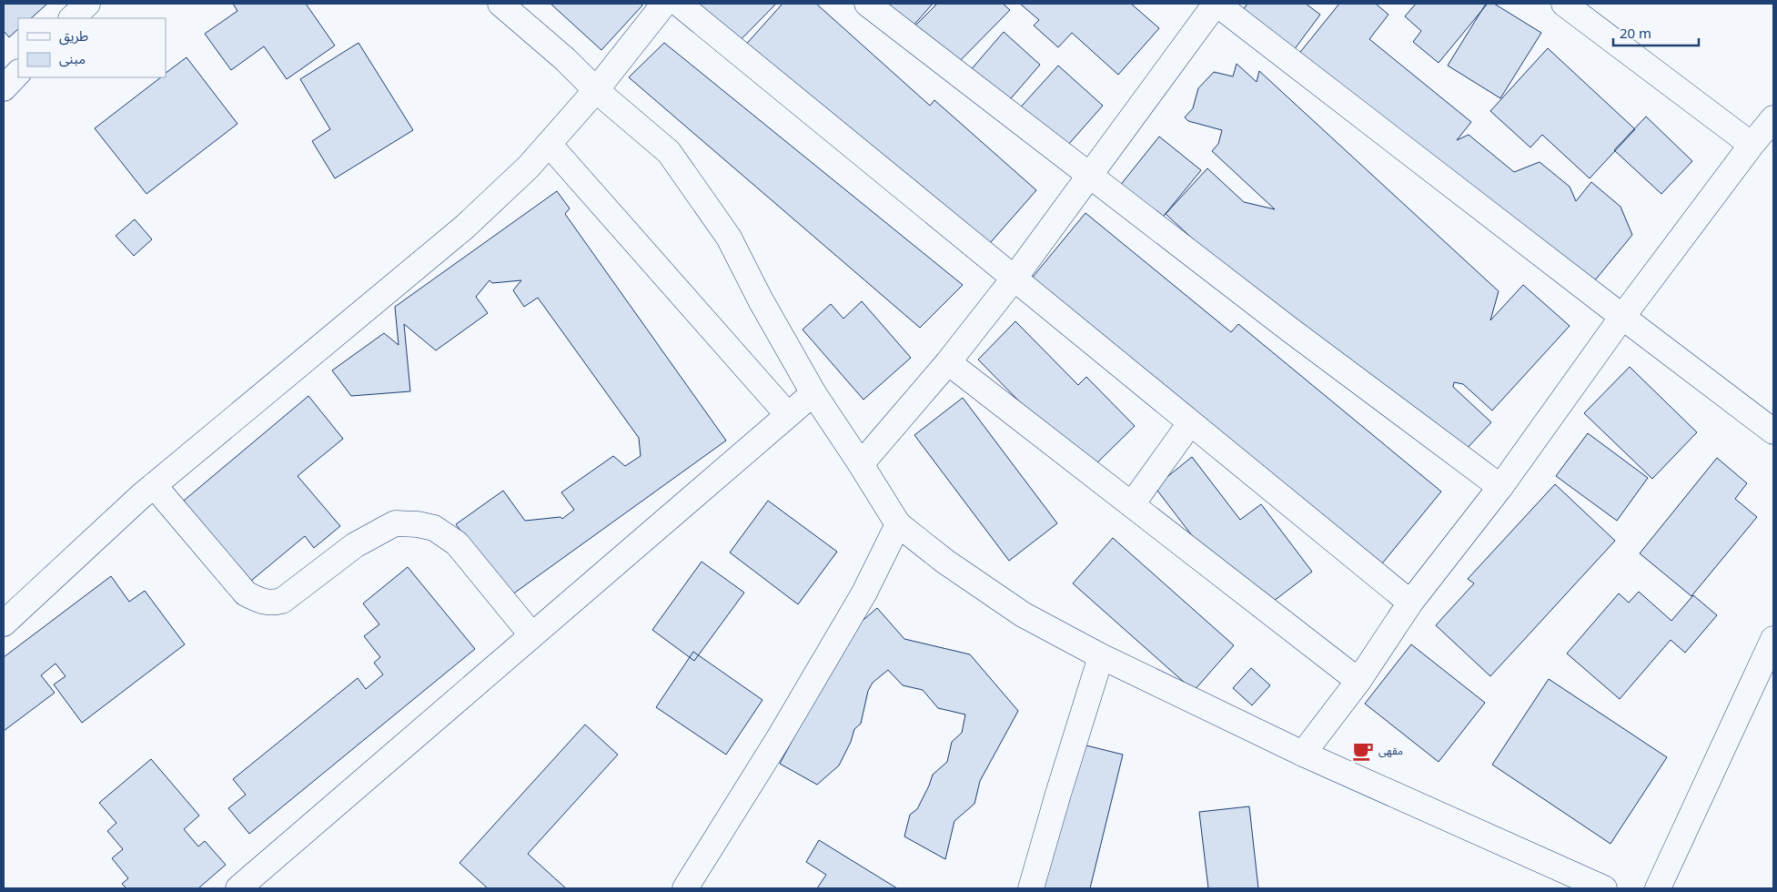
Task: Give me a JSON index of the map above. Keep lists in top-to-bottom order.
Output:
{
  "places": {
    "cafe": ["مقهى"]
  },
  "legend": ["طريق", "مبنى"],
  "scale_bar": "20 m"
}
